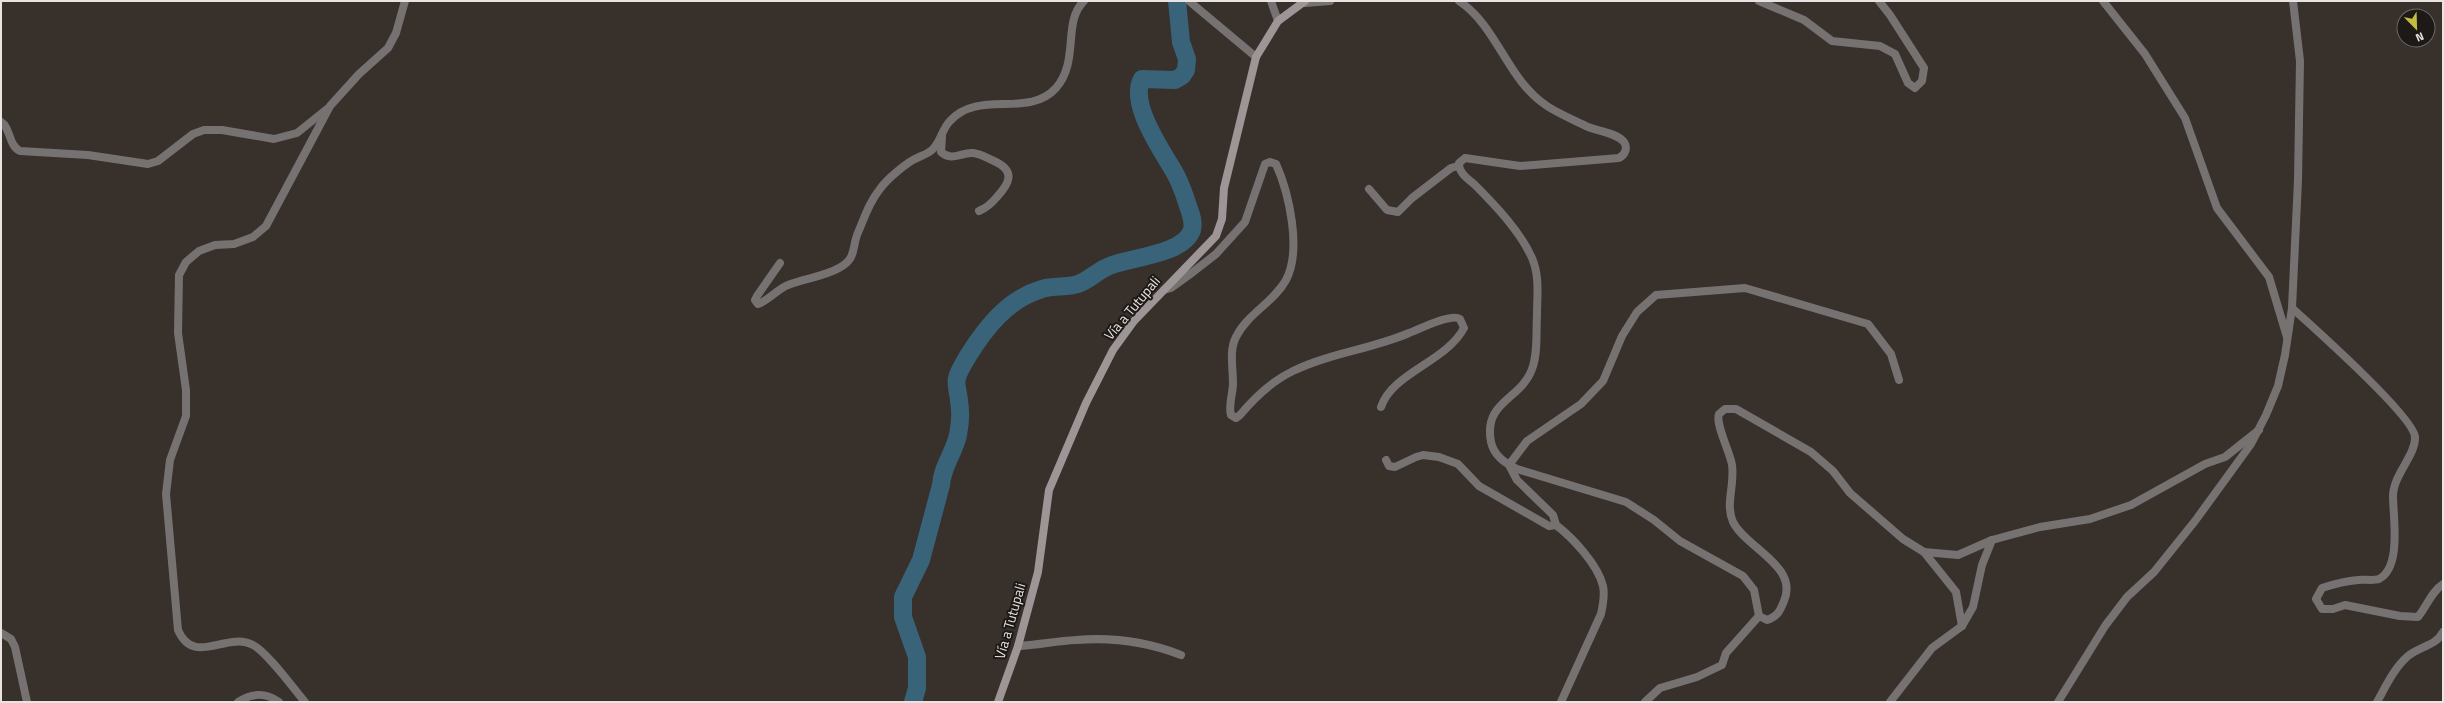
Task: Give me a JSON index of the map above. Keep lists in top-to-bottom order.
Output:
{
  "streets": {
    "street": ["Vía a Tutupali"]
  },
  "north": "bottom right"
}
